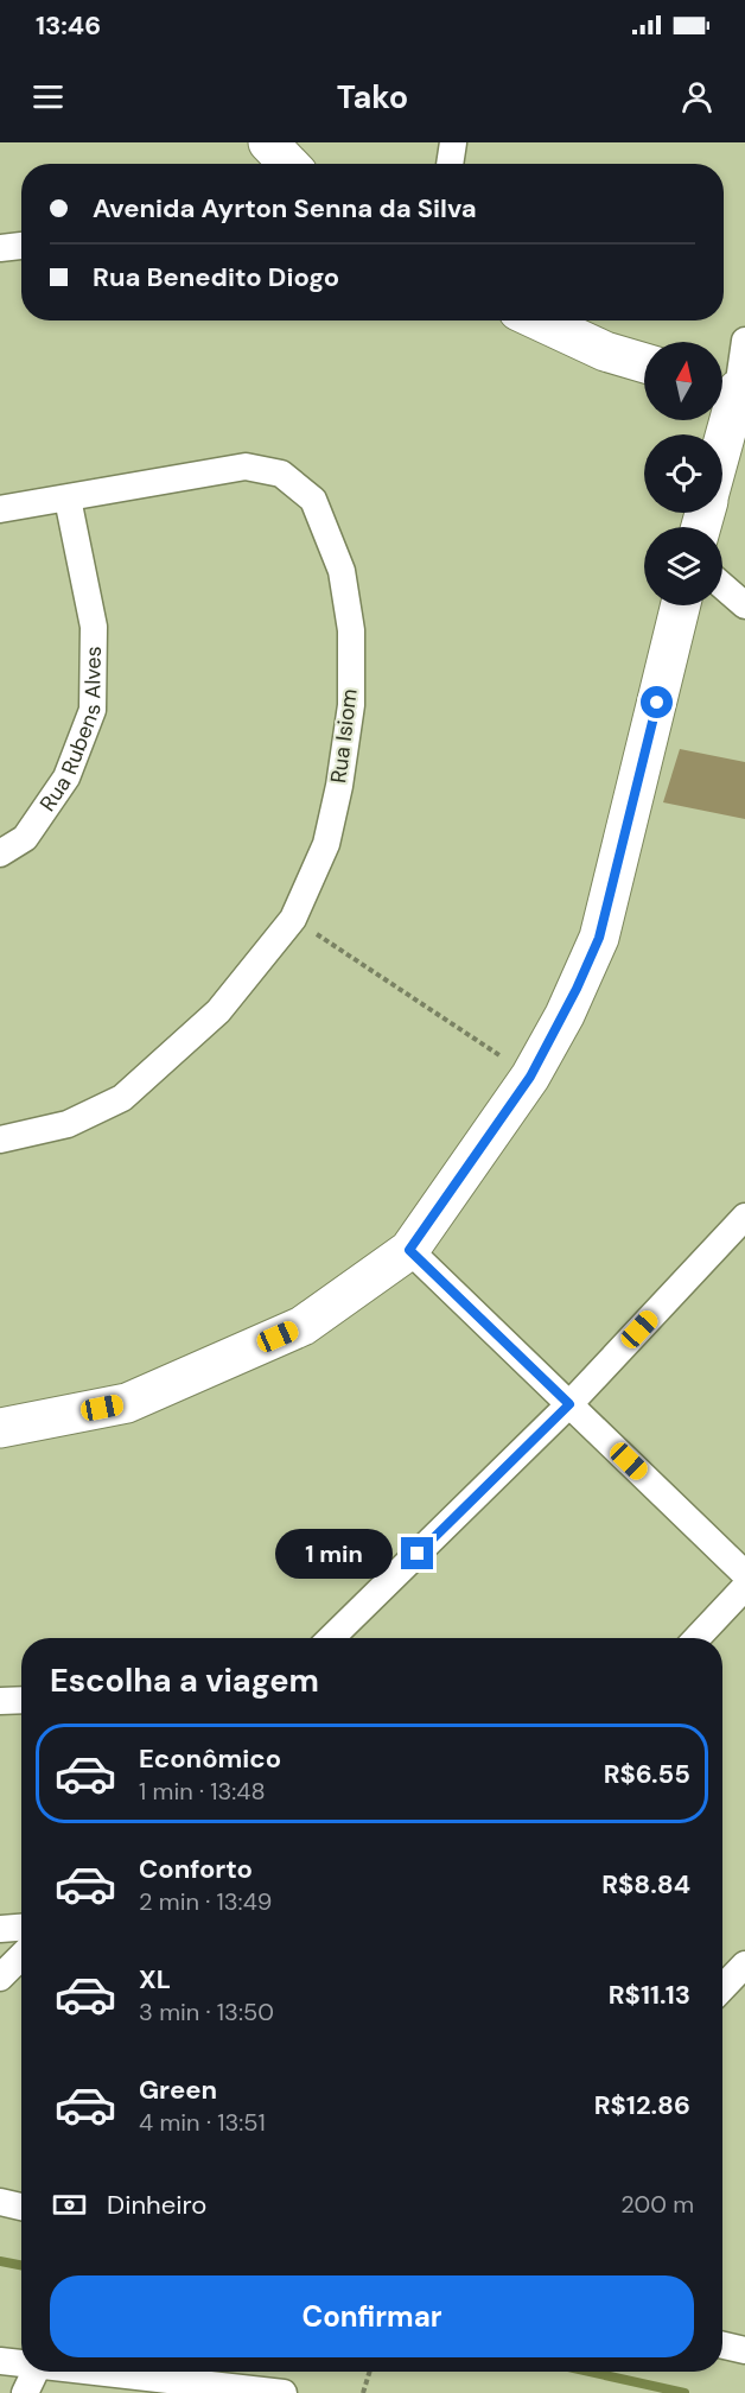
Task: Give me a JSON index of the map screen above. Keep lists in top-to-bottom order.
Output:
{
  "streets": {
    "street": ["Rua Rubens Alves", "Rua Isiom"]
  },
  "crossings": [
    ["Rua Rubens Alves", "Rua Isiom"]
  ],
  "north": "top",
  "page": {
    "status": "13:46",
    "header": "Tako",
    "banner": ["Avenida Ayrton Senna da Silva", "Rua Benedito Diogo"],
    "bubble": "1 min",
    "heading": "Escolha a viagem",
    "list": [
      {
        "name": "Econômico",
        "note": "1 min · 13:48",
        "value": "R$6.55"
      },
      {
        "name": "Conforto",
        "note": "2 min · 13:49",
        "value": "R$8.84"
      },
      {
        "name": "XL",
        "note": "3 min · 13:50",
        "value": "R$11.13"
      },
      {
        "name": "Green",
        "note": "4 min · 13:51",
        "value": "R$12.86"
      }
    ],
    "pay": ["Dinheiro", "200 m"],
    "buttons": "Confirmar"
  }
}
